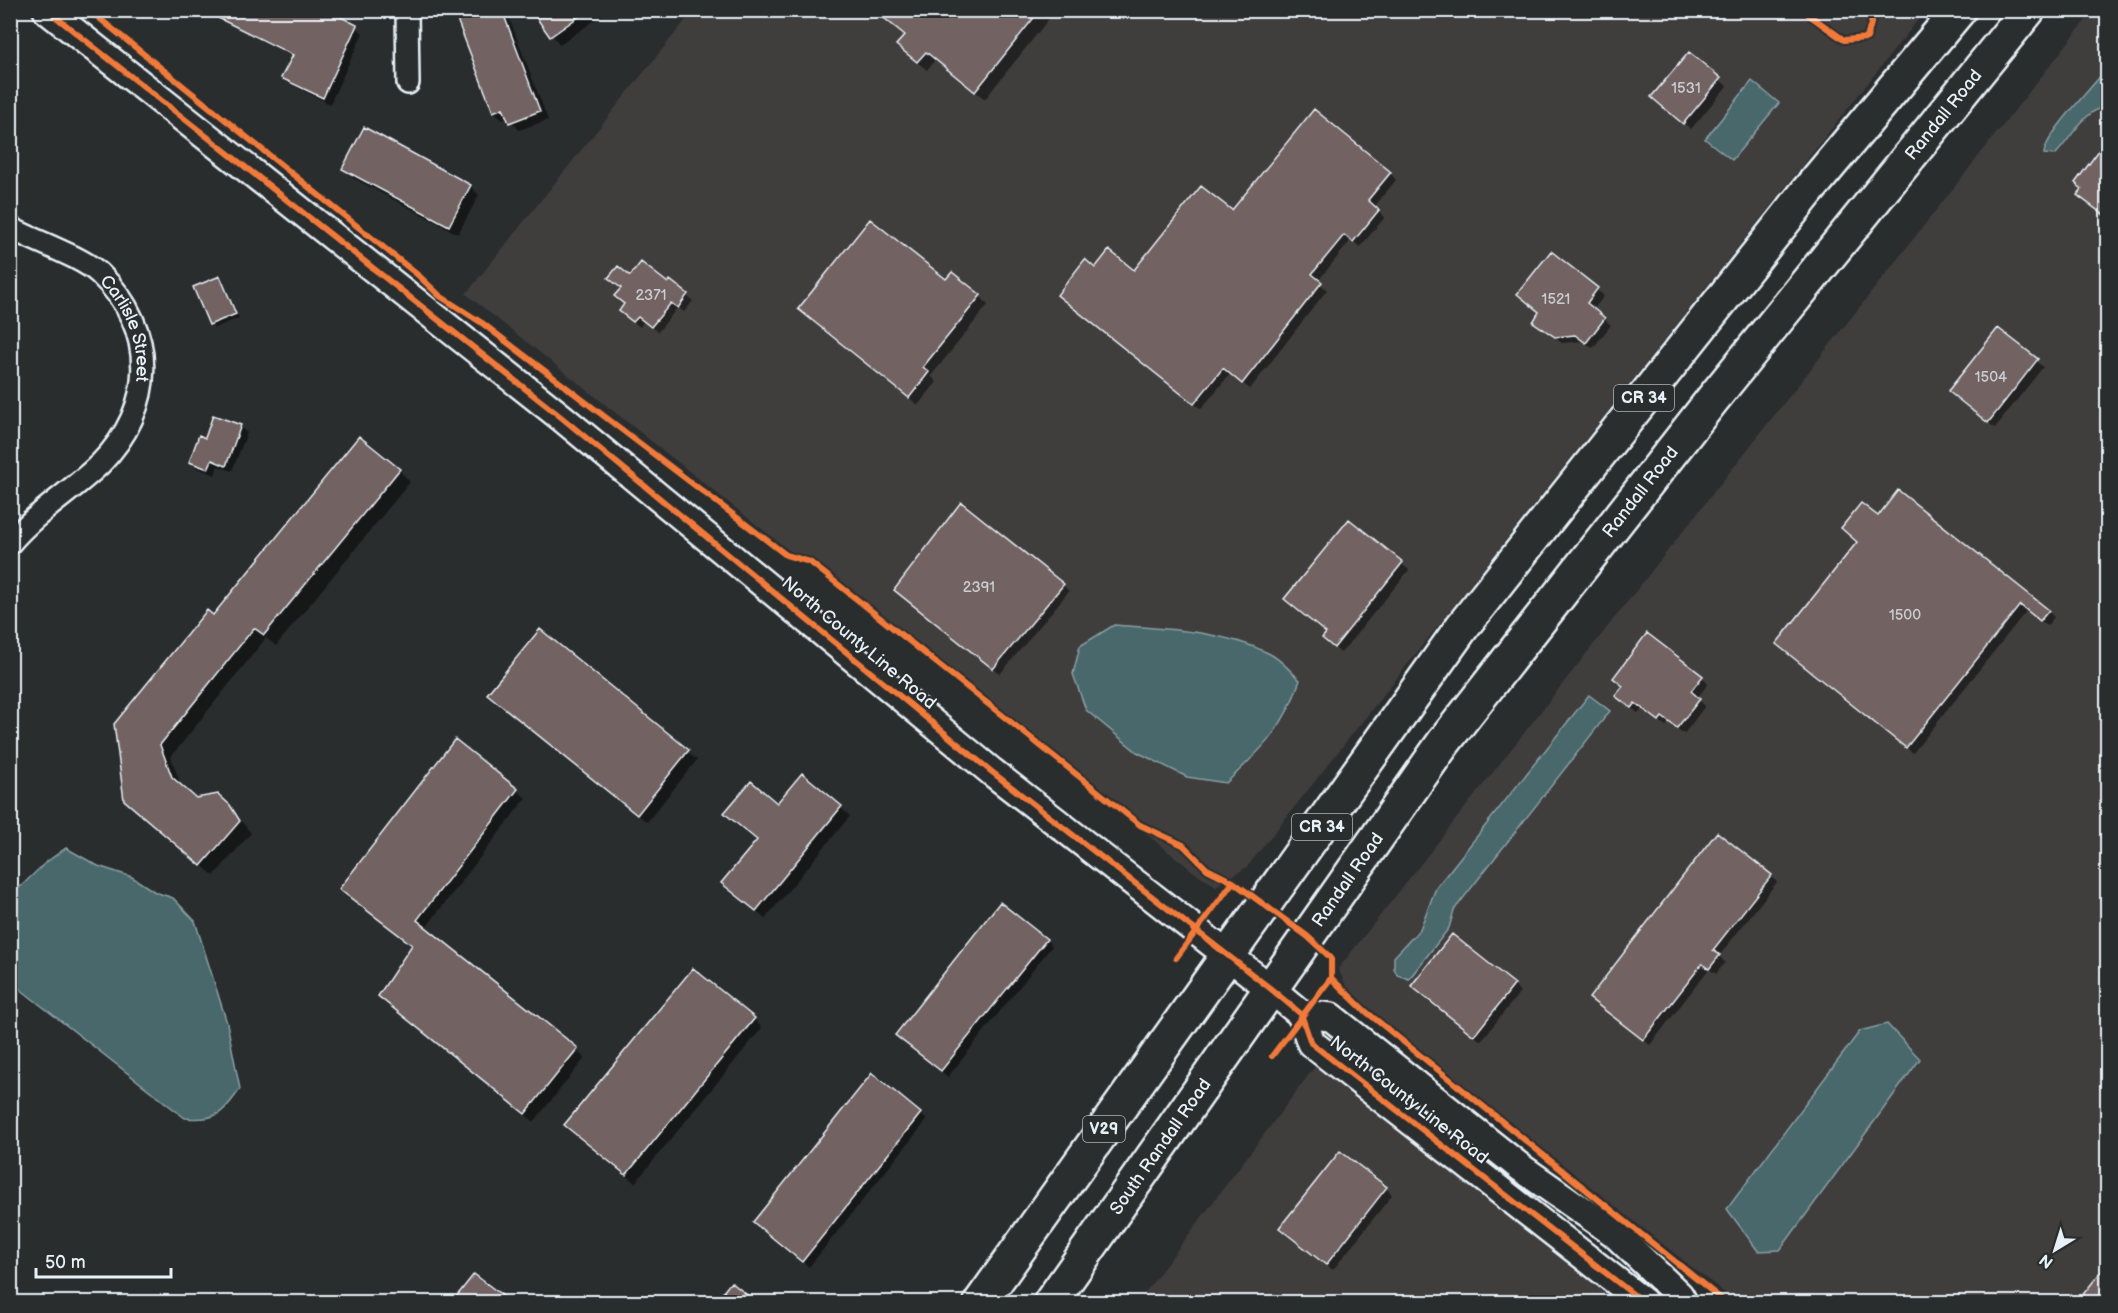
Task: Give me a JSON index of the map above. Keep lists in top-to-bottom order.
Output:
{
  "streets": {
    "main road": [
      "Randall Road",
      "CR 34",
      "V29",
      "South Randall Road"
    ],
    "street": ["Carlisle Street", "North County Line Road"]
  },
  "crossings": [
    ["Randall Road", "North County Line Road"],
    ["Randall Road", "South Randall Road"],
    ["CR 34", "North County Line Road"],
    ["CR 34", "V29"],
    ["North County Line Road", "V29"],
    ["North County Line Road", "South Randall Road"]
  ],
  "house_numbers": [
    "1531",
    "2371",
    "1521",
    "1504",
    "2391",
    "1500"
  ],
  "scale_bar": "50 m",
  "north": "bottom left"
}
